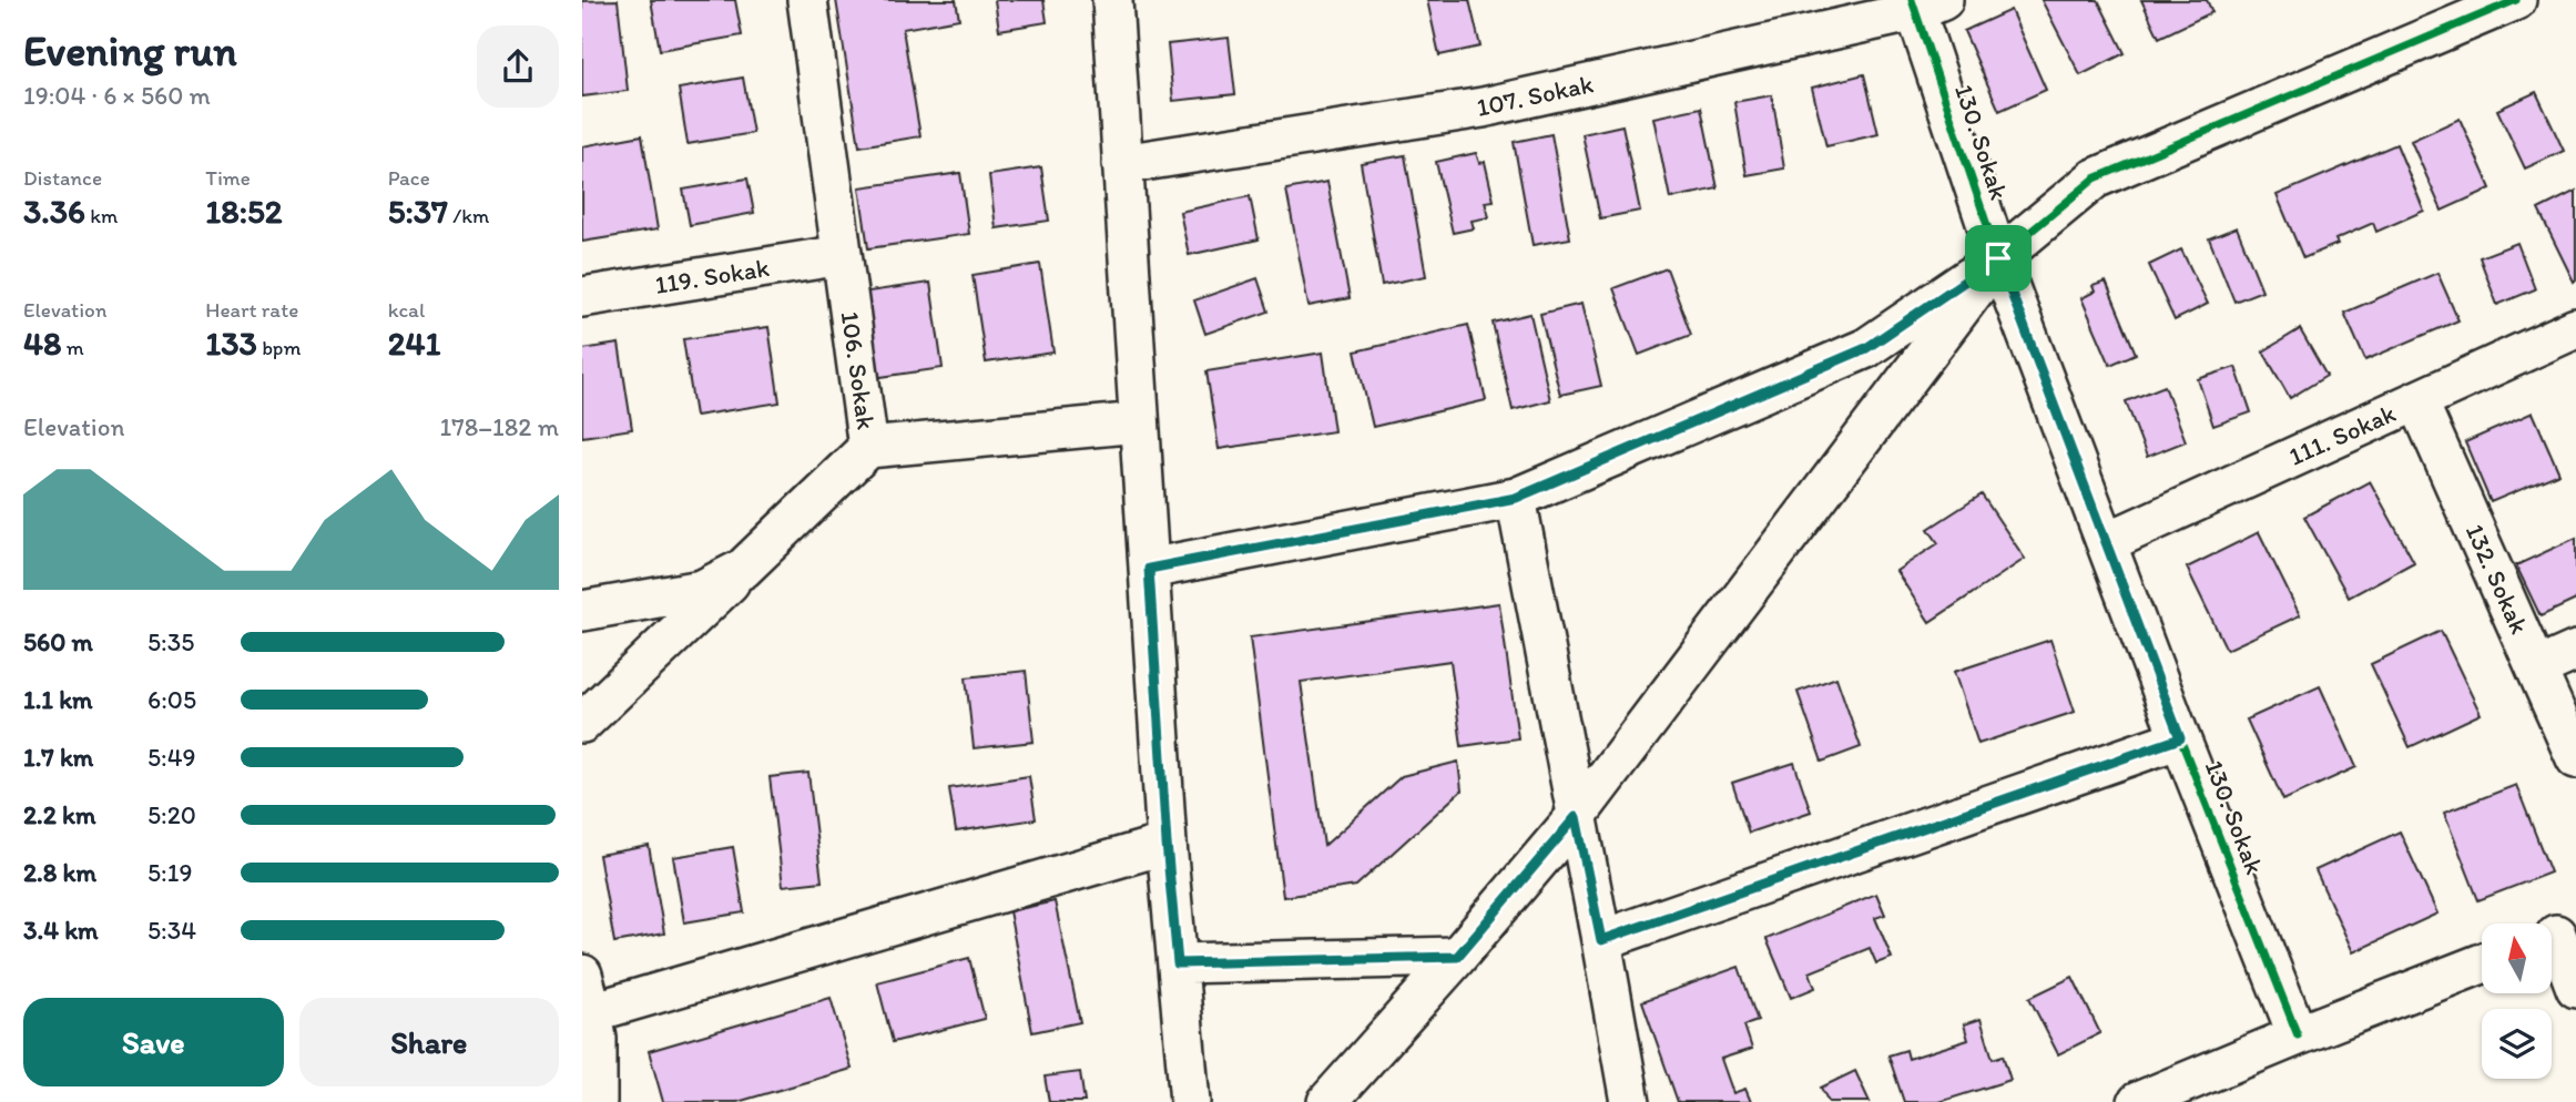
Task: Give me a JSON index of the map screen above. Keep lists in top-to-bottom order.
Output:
{
  "streets": {
    "street": [
      "107. Sokak",
      "130. Sokak",
      "119. Sokak",
      "106. Sokak",
      "111. Sokak",
      "132. Sokak"
    ]
  },
  "crossings": [
    ["107. Sokak", "130. Sokak"],
    ["130. Sokak", "111. Sokak"],
    ["119. Sokak", "106. Sokak"],
    ["111. Sokak", "132. Sokak"]
  ],
  "north": "top",
  "page": {
    "heading": ["Evening run", "19:04 · 6 × 560 m"],
    "stats": [
      ["Distance", "3.36 km"],
      ["Time", "18:52"],
      ["Pace", "5:37 /km"],
      ["Elevation", "48 m"],
      ["Heart rate", "133 bpm"],
      ["kcal", "241"]
    ],
    "chart": ["Elevation", "178–182 m"],
    "list": [
      {
        "name": "560 m",
        "note": "5:35"
      },
      {
        "name": "1.1 km",
        "note": "6:05"
      },
      {
        "name": "1.7 km",
        "note": "5:49"
      },
      {
        "name": "2.2 km",
        "note": "5:20"
      },
      {
        "name": "2.8 km",
        "note": "5:19"
      },
      {
        "name": "3.4 km",
        "note": "5:34"
      }
    ],
    "buttons": ["Save", "Share"]
  }
}
